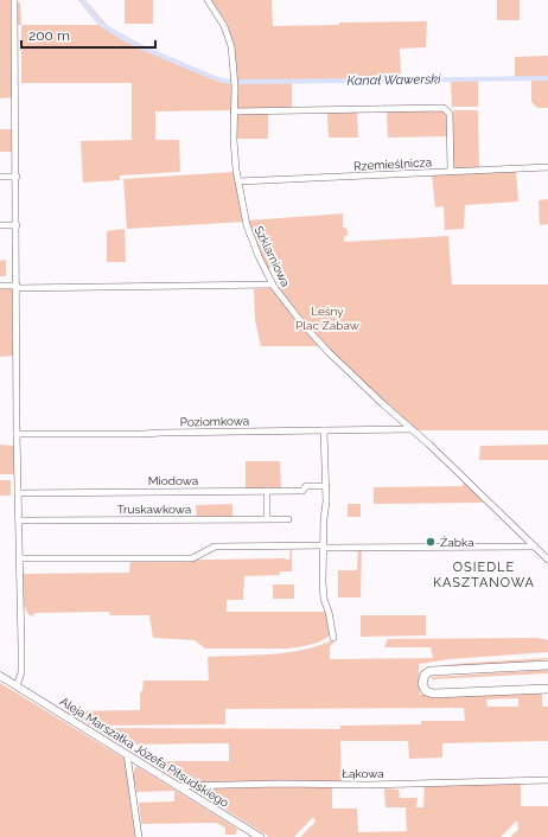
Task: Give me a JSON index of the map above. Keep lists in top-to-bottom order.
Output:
{
  "streets": {
    "main road": ["Aleja Marszałka Józefa Piłsudskiego"],
    "street": [
      "Rzemieślnicza",
      "Szklarniowa",
      "Poziomkowa",
      "Miodowa",
      "Truskawkowa",
      "Łąkowa"
    ]
  },
  "crossings": [
    ["Rzemieślnicza", "Szklarniowa"],
    ["Szklarniowa", "Poziomkowa"],
    ["Aleja Marszałka Józefa Piłsudskiego", "Łąkowa"]
  ],
  "districts": ["OSIEDLE KASZTANOWA"],
  "water": ["Kanał Wawerski"],
  "parks": ["Leśny Plac Zabaw"],
  "places": ["Żabka"],
  "scale_bar": "200 m"
}
